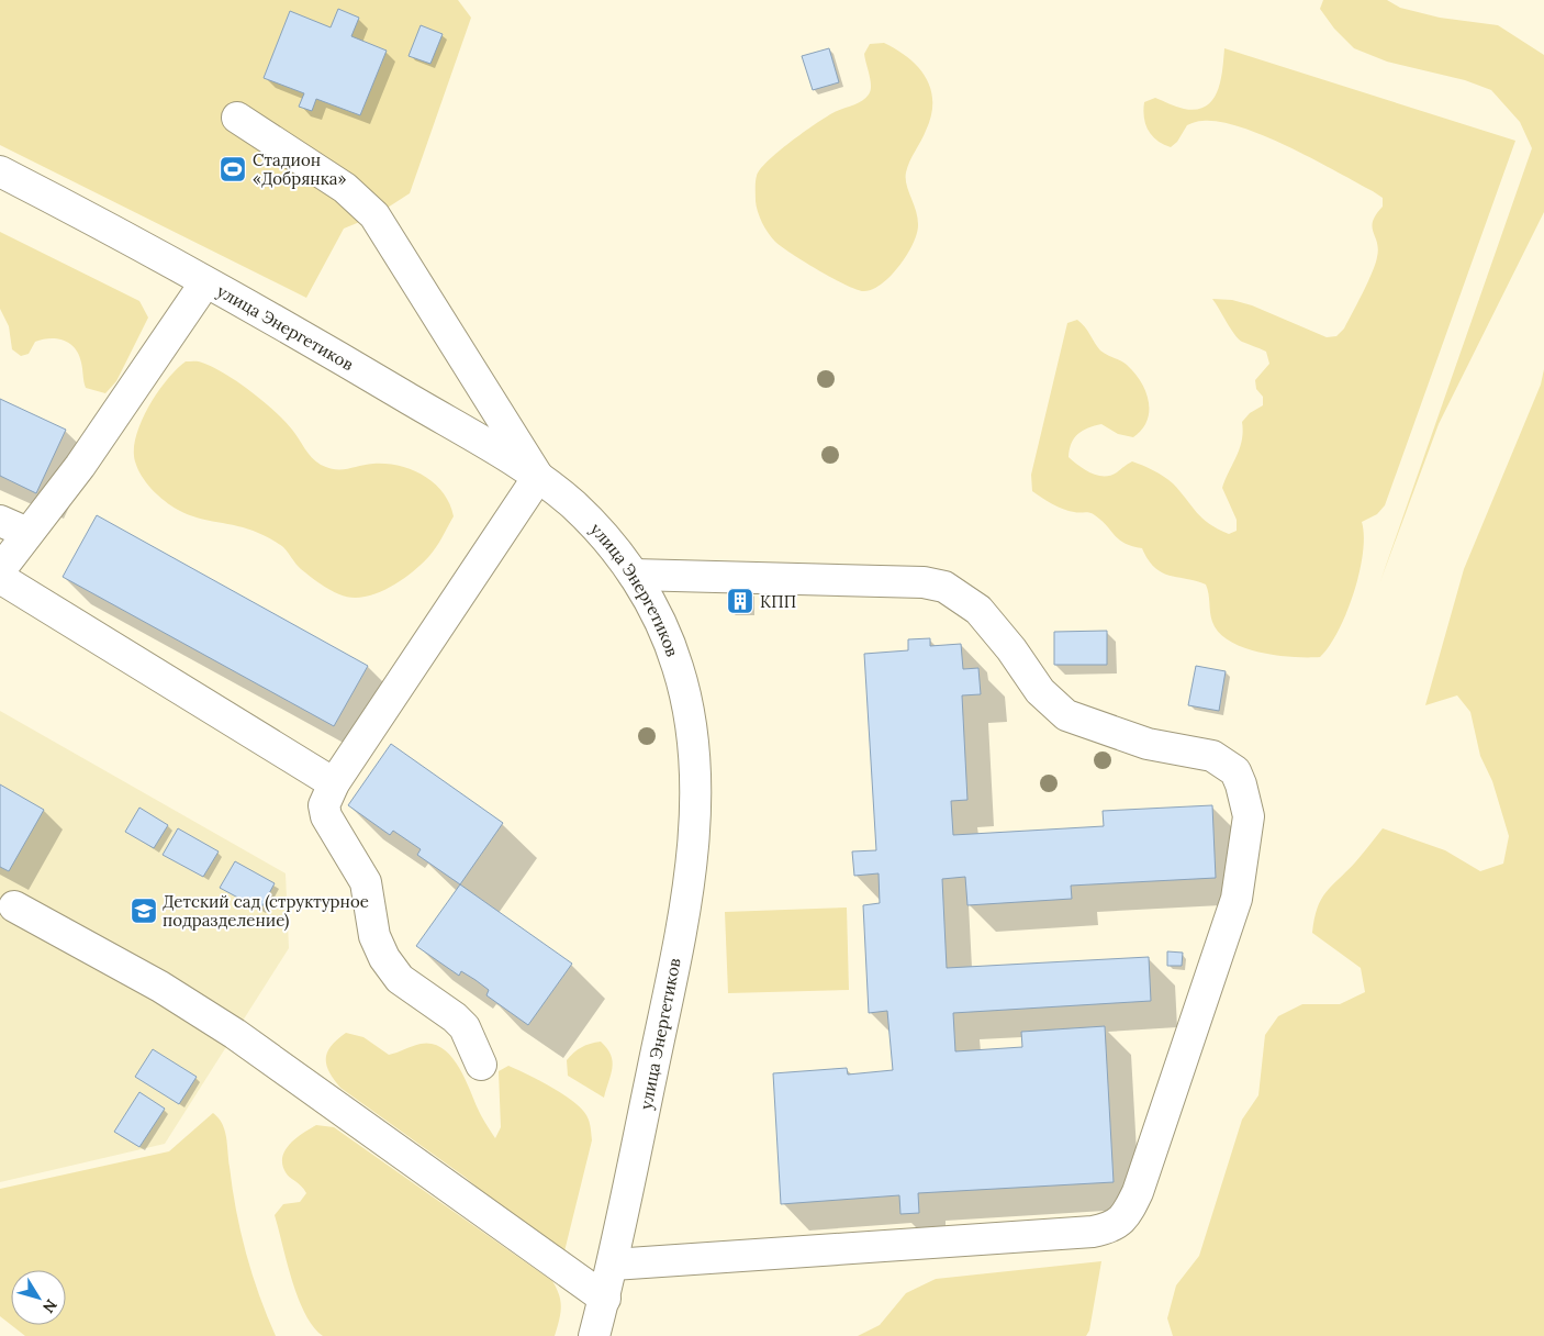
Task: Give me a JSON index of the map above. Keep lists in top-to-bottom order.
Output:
{
  "streets": {
    "street": ["улица Энергетиков"]
  },
  "places": {
    "sports": ["Стадион «Добрянка»"],
    "building": ["КПП"],
    "school or university": ["Детский сад (структурное подразделение)"]
  },
  "north": "bottom right"
}
